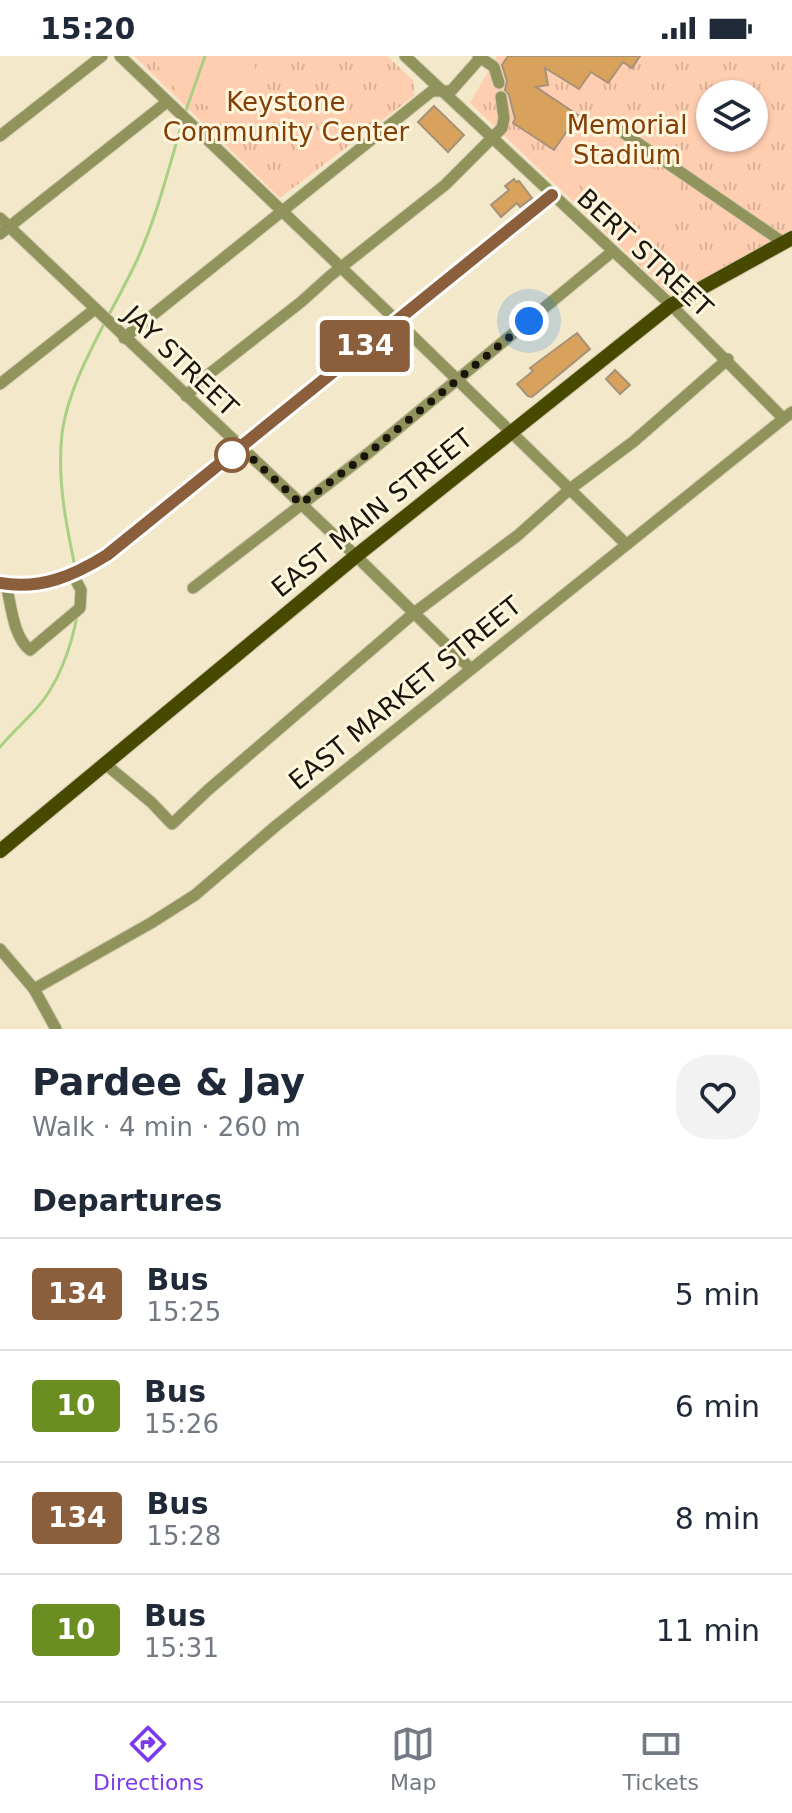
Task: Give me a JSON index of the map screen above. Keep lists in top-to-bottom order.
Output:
{
  "streets": {
    "main road": ["EAST MAIN STREET"],
    "street": ["BERT STREET", "JAY STREET", "EAST MARKET STREET"]
  },
  "crossings": [
    ["BERT STREET", "EAST MAIN STREET"],
    ["BERT STREET", "EAST MARKET STREET"],
    ["JAY STREET", "EAST MAIN STREET"],
    ["JAY STREET", "EAST MARKET STREET"]
  ],
  "parks": ["Keystone Community Center", "Memorial Stadium"],
  "lines": ["bus line 134"],
  "page": {
    "status": "15:20",
    "on_map": "134",
    "heading": [
      ["Pardee & Jay", "Walk · 4 min · 260 m"],
      "Departures"
    ],
    "list": [
      {
        "mark": "134",
        "name": "Bus",
        "note": "15:25",
        "value": "5 min"
      },
      {
        "mark": "10",
        "name": "Bus",
        "note": "15:26",
        "value": "6 min"
      },
      {
        "mark": "134",
        "name": "Bus",
        "note": "15:28",
        "value": "8 min"
      },
      {
        "mark": "10",
        "name": "Bus",
        "note": "15:31",
        "value": "11 min"
      }
    ],
    "tabs": ["Directions", "Map", "Tickets"]
  }
}
